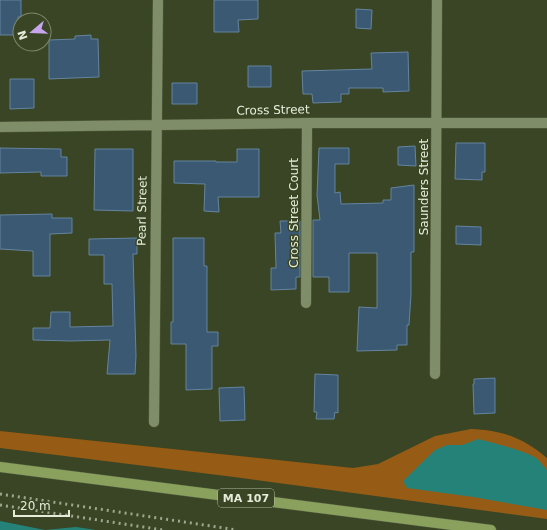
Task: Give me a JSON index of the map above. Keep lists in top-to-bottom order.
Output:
{
  "streets": {
    "main road": ["MA 107"],
    "street": [
      "Cross Street",
      "Saunders Street",
      "Pearl Street",
      "Cross Street Court"
    ]
  },
  "crossings": [
    ["Cross Street", "Saunders Street"],
    ["Cross Street", "Pearl Street"],
    ["Cross Street", "Cross Street Court"]
  ],
  "scale_bar": "20 m",
  "north": "left"
}
